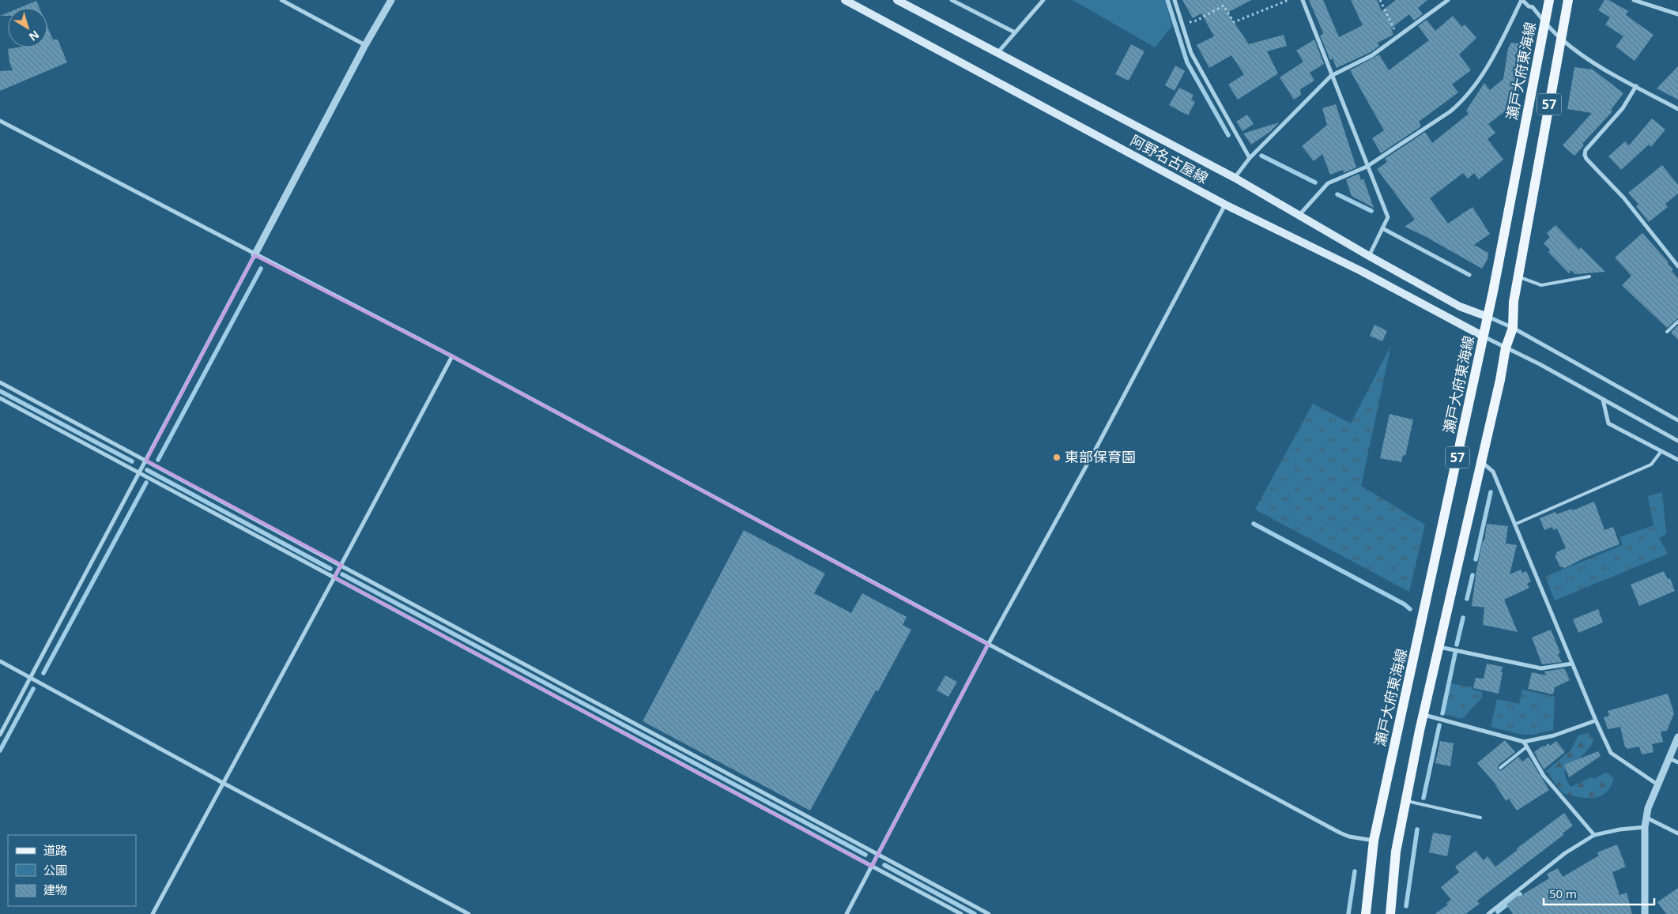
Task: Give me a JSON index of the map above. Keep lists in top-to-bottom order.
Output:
{
  "streets": {
    "main road": ["瀬戸大府東海線", "57", "阿野名古屋線"]
  },
  "crossings": [
    ["瀬戸大府東海線", "阿野名古屋線"]
  ],
  "places": ["東部保育園"],
  "legend": ["道路", "公園", "建物"],
  "scale_bar": "50 m",
  "north": "bottom right"
}
